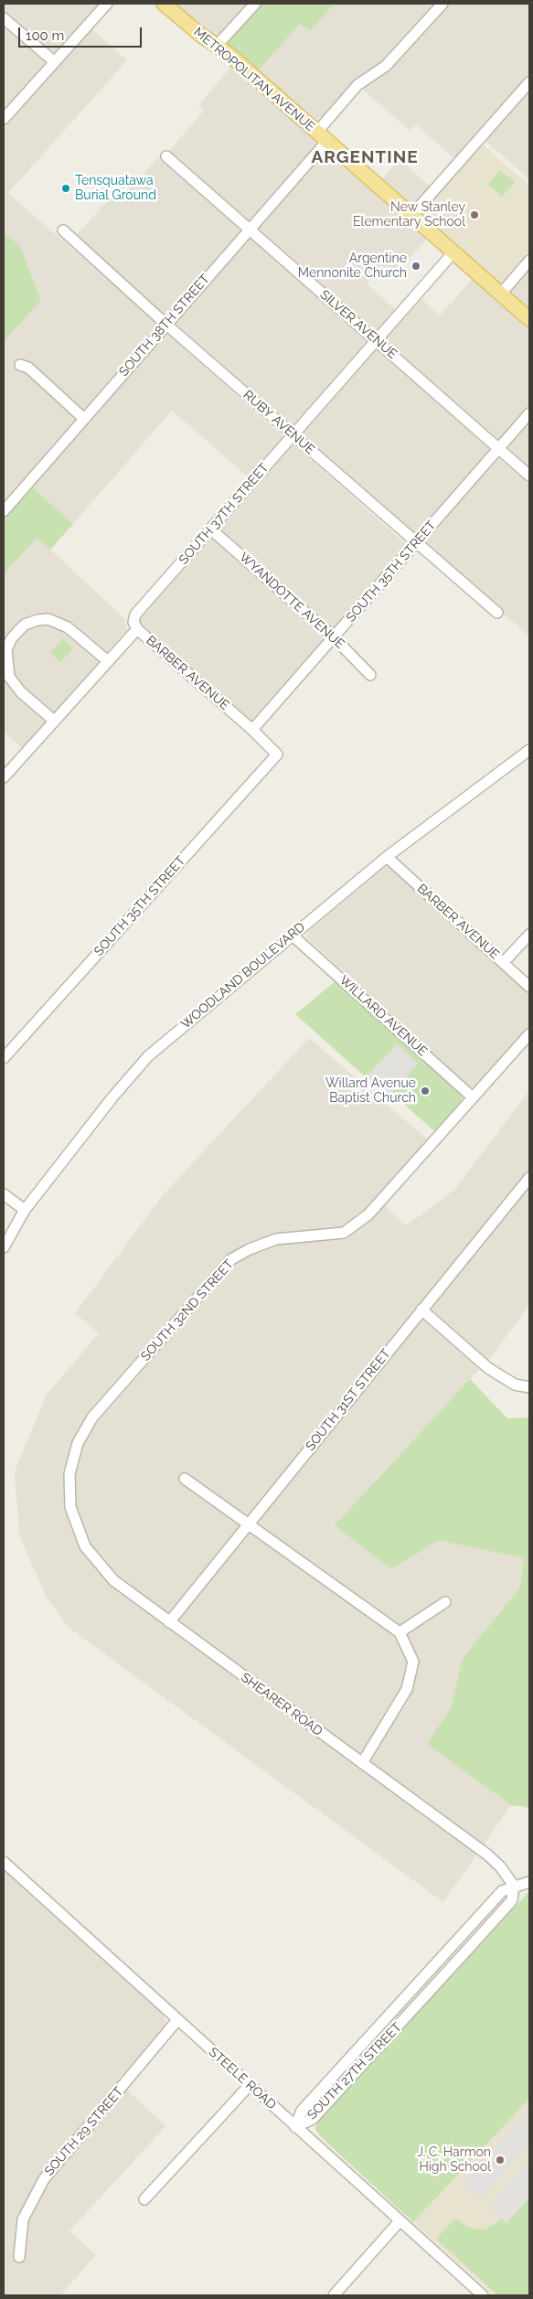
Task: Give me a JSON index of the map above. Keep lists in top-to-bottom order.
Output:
{
  "streets": {
    "main road": ["METROPOLITAN AVENUE"],
    "street": [
      "SILVER AVENUE",
      "SOUTH 38TH STREET",
      "RUBY AVENUE",
      "SOUTH 37TH STREET",
      "SOUTH 35TH STREET",
      "WYANDOTTE AVENUE",
      "BARBER AVENUE",
      "WOODLAND BOULEVARD",
      "WILLARD AVENUE",
      "SOUTH 32ND STREET",
      "SOUTH 31ST STREET",
      "SHEARER ROAD",
      "SOUTH 27TH STREET",
      "STEELE ROAD",
      "SOUTH 29 STREET"
    ]
  },
  "crossings": [
    ["METROPOLITAN AVENUE", "SOUTH 38TH STREET"],
    ["METROPOLITAN AVENUE", "SOUTH 37TH STREET"],
    ["SILVER AVENUE", "SOUTH 38TH STREET"],
    ["SILVER AVENUE", "SOUTH 37TH STREET"],
    ["SILVER AVENUE", "SOUTH 35TH STREET"],
    ["SOUTH 38TH STREET", "RUBY AVENUE"],
    ["RUBY AVENUE", "SOUTH 37TH STREET"],
    ["RUBY AVENUE", "SOUTH 35TH STREET"],
    ["SOUTH 37TH STREET", "WYANDOTTE AVENUE"],
    ["SOUTH 37TH STREET", "BARBER AVENUE"],
    ["SOUTH 35TH STREET", "WYANDOTTE AVENUE"],
    ["SOUTH 35TH STREET", "BARBER AVENUE"],
    ["BARBER AVENUE", "WOODLAND BOULEVARD"],
    ["WOODLAND BOULEVARD", "WILLARD AVENUE"],
    ["WILLARD AVENUE", "SOUTH 32ND STREET"],
    ["SOUTH 32ND STREET", "SHEARER ROAD"],
    ["SOUTH 31ST STREET", "SHEARER ROAD"],
    ["SHEARER ROAD", "SOUTH 27TH STREET"],
    ["SOUTH 27TH STREET", "STEELE ROAD"],
    ["STEELE ROAD", "SOUTH 29 STREET"]
  ],
  "districts": ["ARGENTINE"],
  "places": [
    "Tensquatawa Burial Ground",
    "New Stanley Elementary School",
    "Argentine Mennonite Church",
    "Willard Avenue Baptist Church",
    "J. C. Harmon High School"
  ],
  "scale_bar": "100 m"
}
